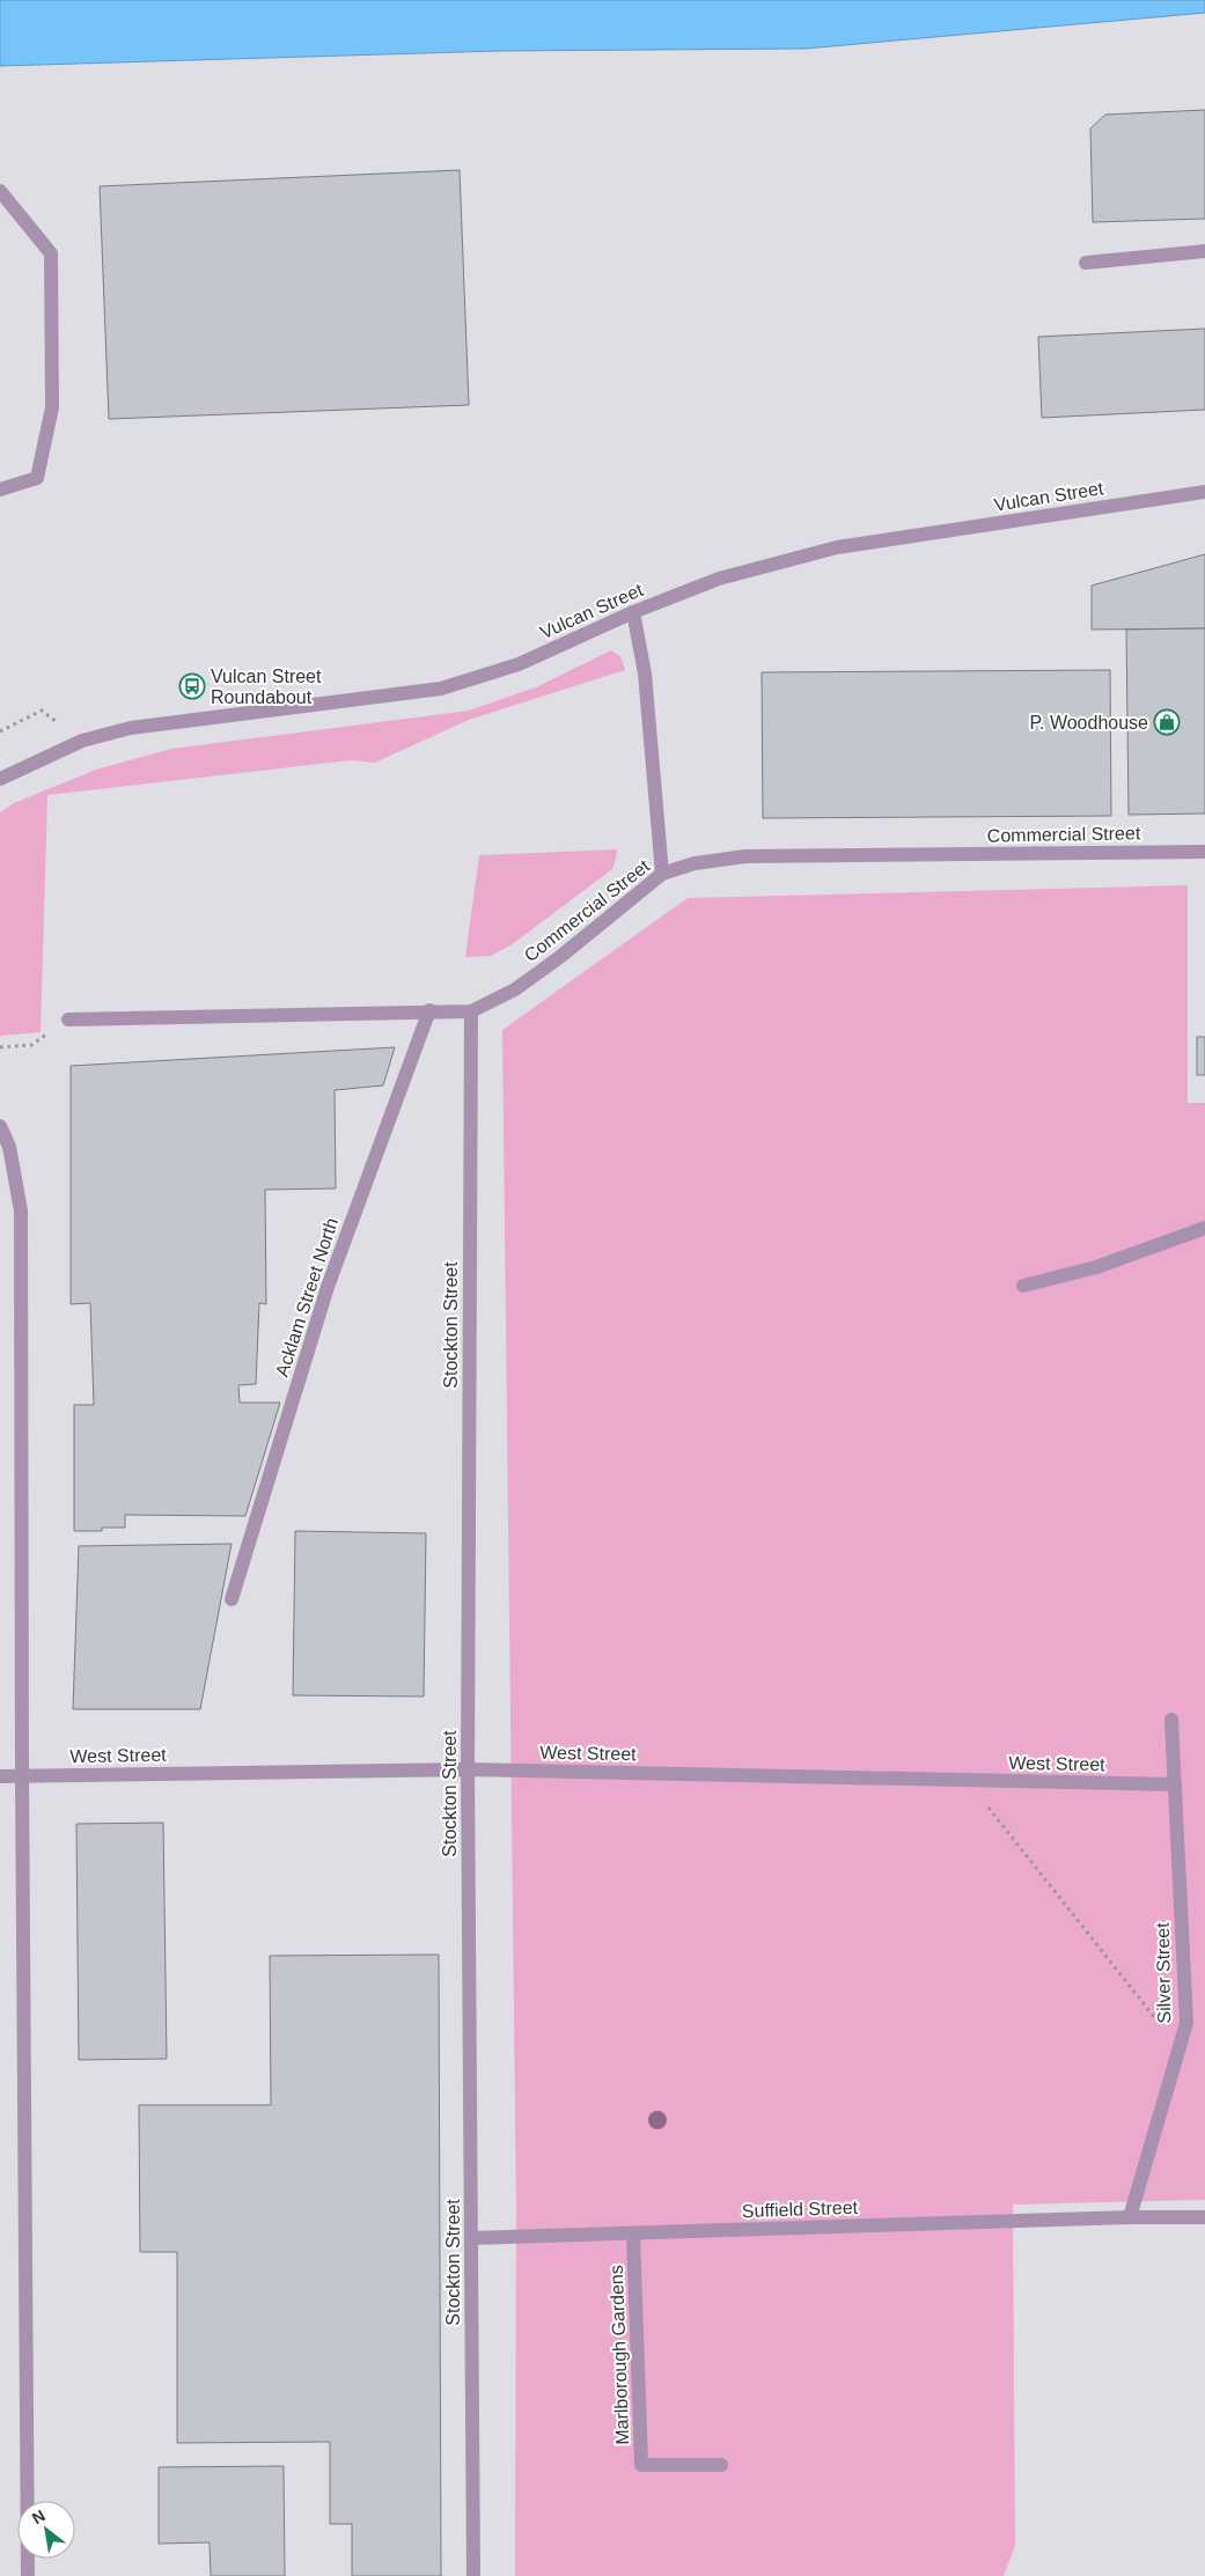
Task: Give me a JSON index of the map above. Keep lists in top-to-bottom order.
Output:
{
  "streets": {
    "street": [
      "Vulcan Street",
      "Commercial Street",
      "Acklam Street North",
      "Stockton Street",
      "West Street",
      "Silver Street",
      "Suffield Street",
      "Marlborough Gardens"
    ]
  },
  "crossings": [
    ["Commercial Street", "Acklam Street North"],
    ["Commercial Street", "Stockton Street"],
    ["Stockton Street", "West Street"],
    ["Stockton Street", "Suffield Street"],
    ["West Street", "Silver Street"],
    ["Silver Street", "Suffield Street"],
    ["Suffield Street", "Marlborough Gardens"]
  ],
  "places": {
    "bus stop": ["Vulcan Street Roundabout"],
    "shop": ["P. Woodhouse"]
  },
  "north": "top left"
}
